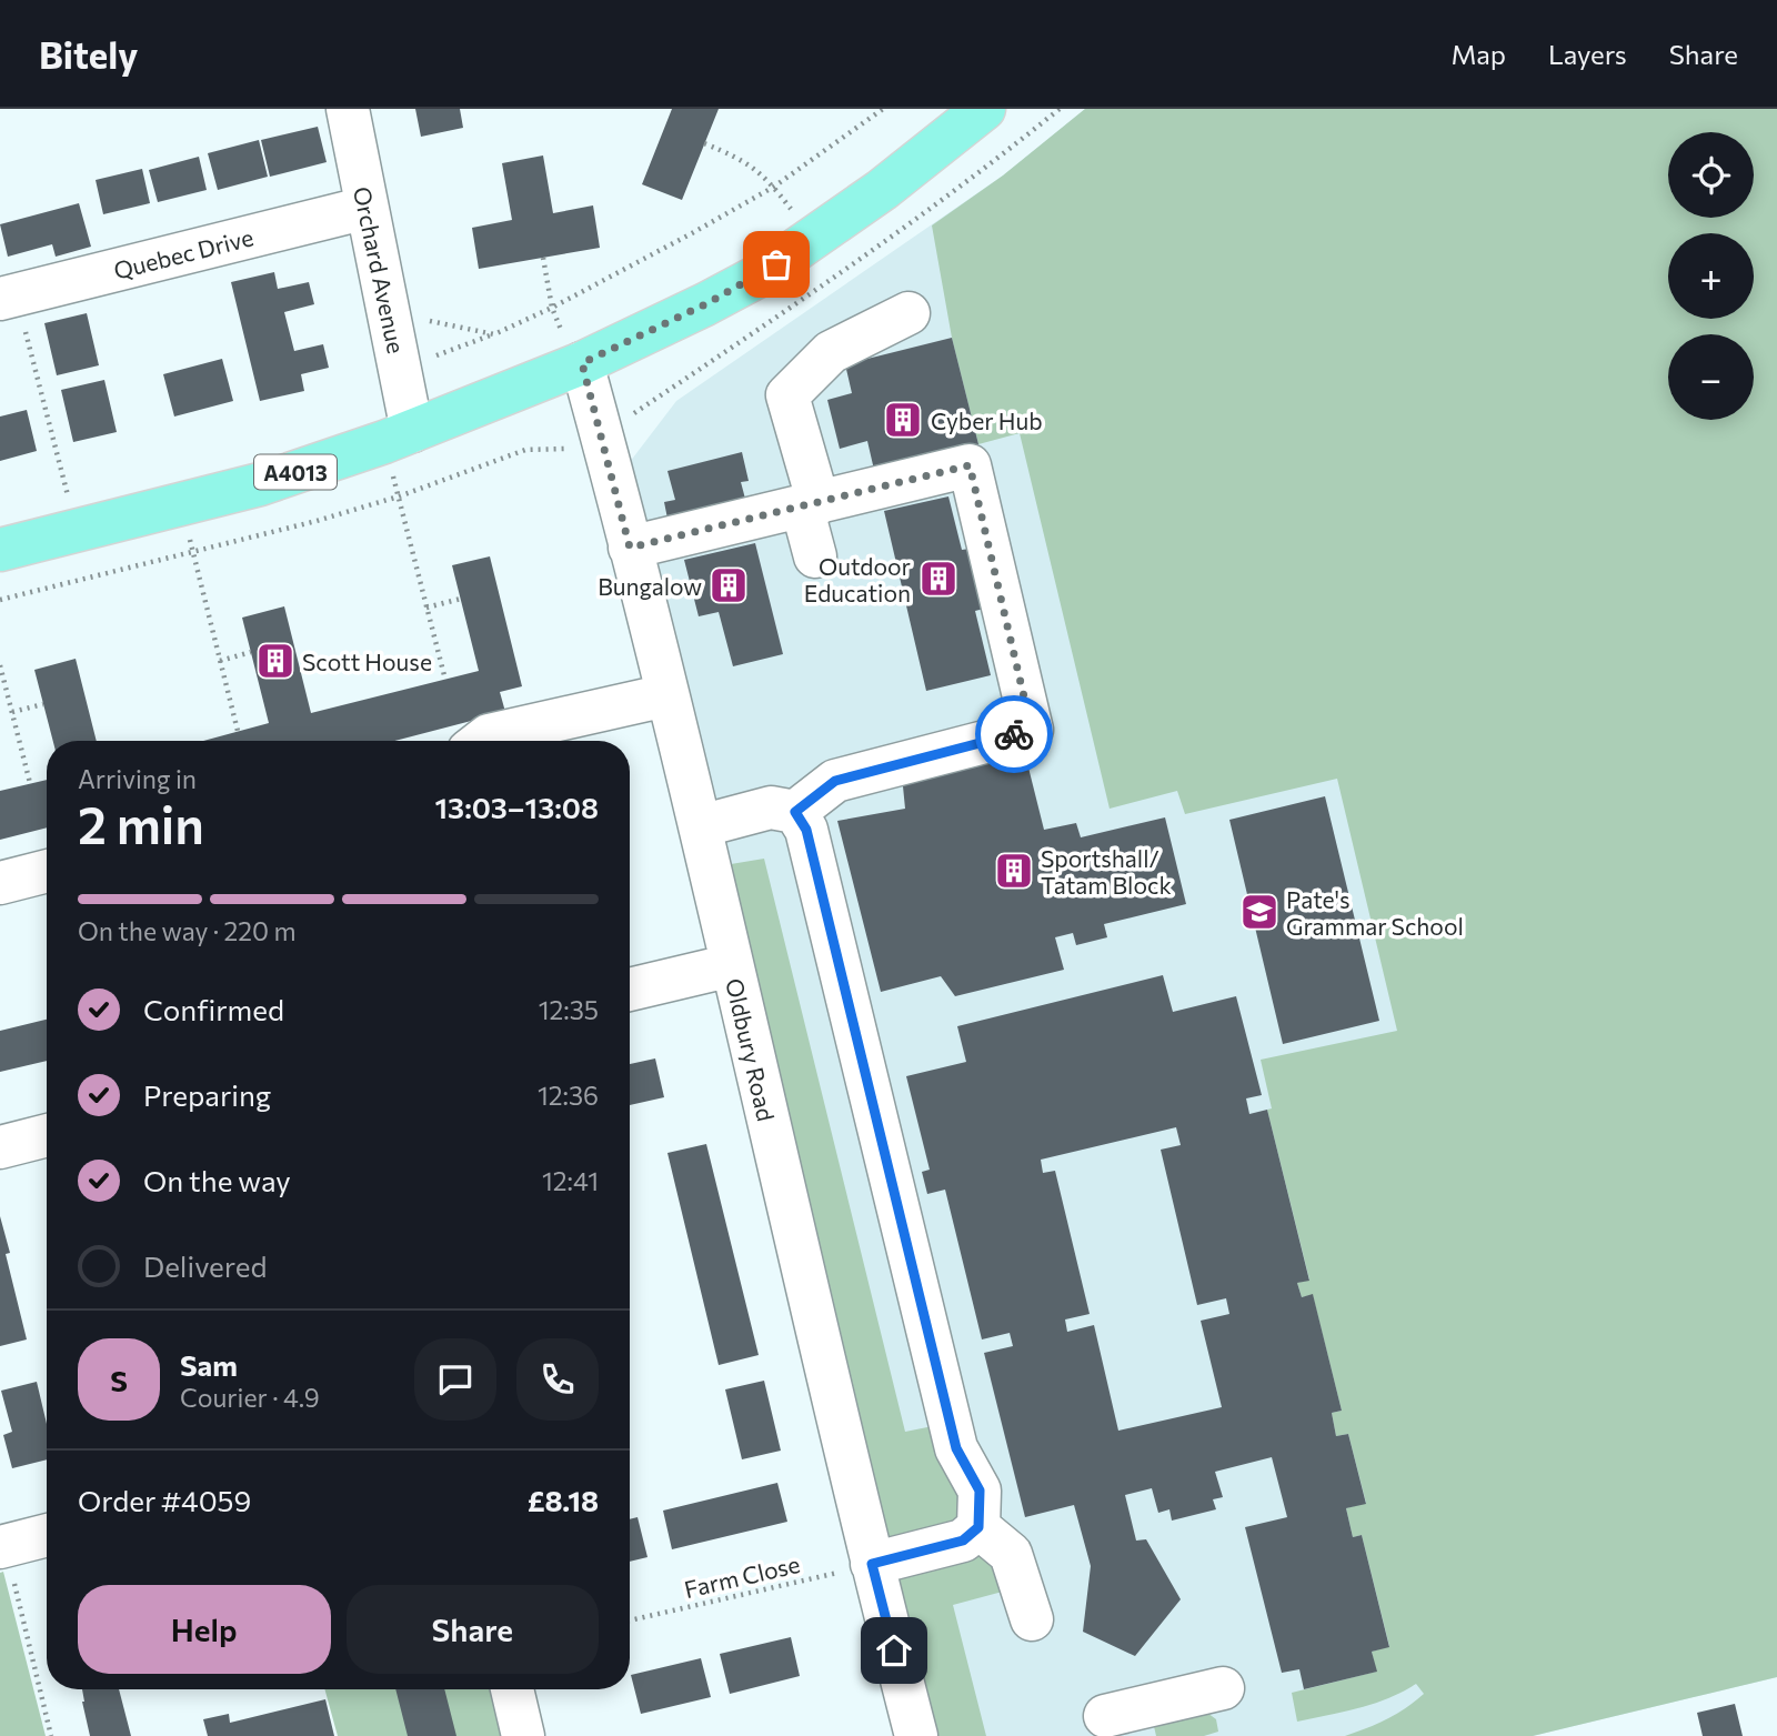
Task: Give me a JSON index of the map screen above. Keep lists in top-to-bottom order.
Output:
{
  "streets": {
    "main road": ["A4013"],
    "street": ["Quebec Drive", "Orchard Avenue", "Oldbury Road"],
    "path": ["Farm Close"]
  },
  "crossings": [
    ["Quebec Drive", "Orchard Avenue"],
    ["Orchard Avenue", "A4013"],
    ["A4013", "Oldbury Road"],
    ["Oldbury Road", "Farm Close"]
  ],
  "places": {
    "building": [
      "Cyber Hub",
      "Outdoor Education",
      "Bungalow",
      "Scott House",
      "Sportshall/ Tatam Block"
    ],
    "school or university": ["Pate's Grammar School"]
  },
  "page": {
    "header": "Bitely",
    "nav": ["Map", "Layers", "Share"],
    "map_buttons": ["+", "−"],
    "heading": ["2 min", "Arriving in", "13:03–13:08"],
    "panel": [
      "Sam",
      "Courier · 4.9",
      "Order #4059",
      "£8.18"
    ],
    "bar": "On the way · 220 m",
    "list": [
      ["Confirmed", "12:35"],
      ["Preparing", "12:36"],
      ["On the way", "12:41"],
      "Delivered"
    ],
    "round": "S",
    "buttons": ["Help", "Share"]
  }
}
